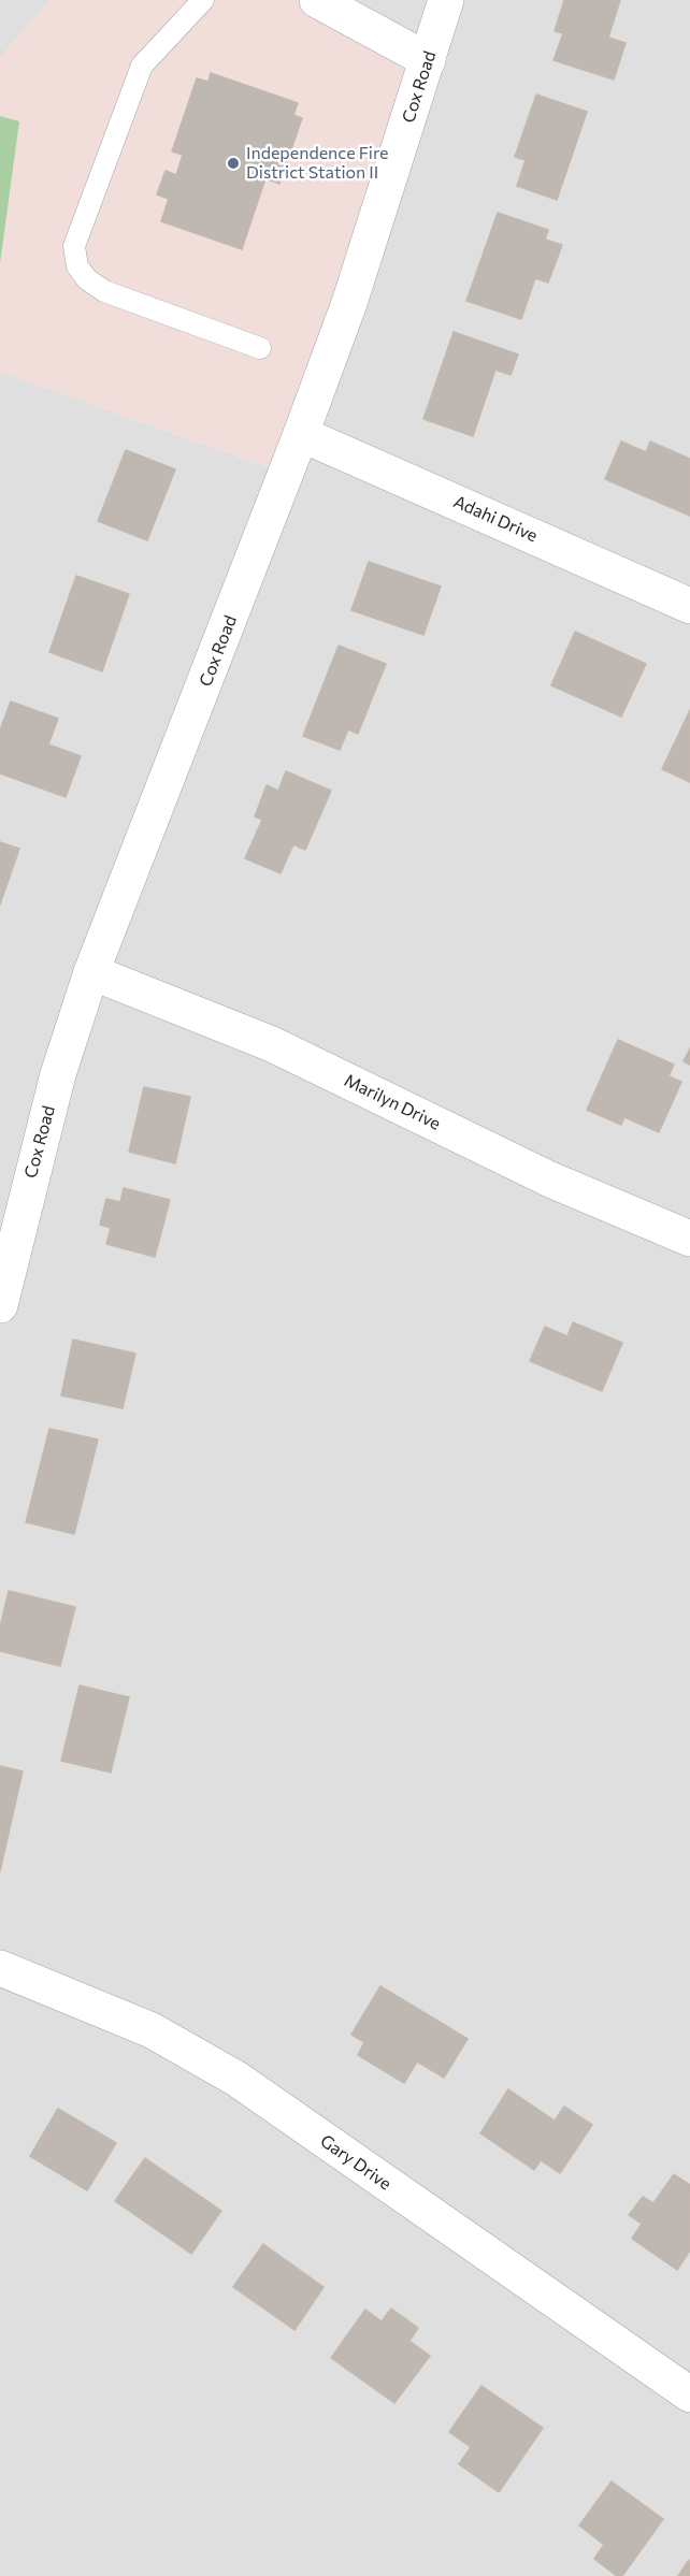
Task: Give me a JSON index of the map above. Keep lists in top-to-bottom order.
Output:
{
  "streets": {
    "street": [
      "Cox Road",
      "Adahi Drive",
      "Marilyn Drive",
      "Gary Drive"
    ]
  },
  "crossings": [
    ["Cox Road", "Adahi Drive"],
    ["Cox Road", "Marilyn Drive"]
  ],
  "places": ["Independence Fire District Station II"]
}
